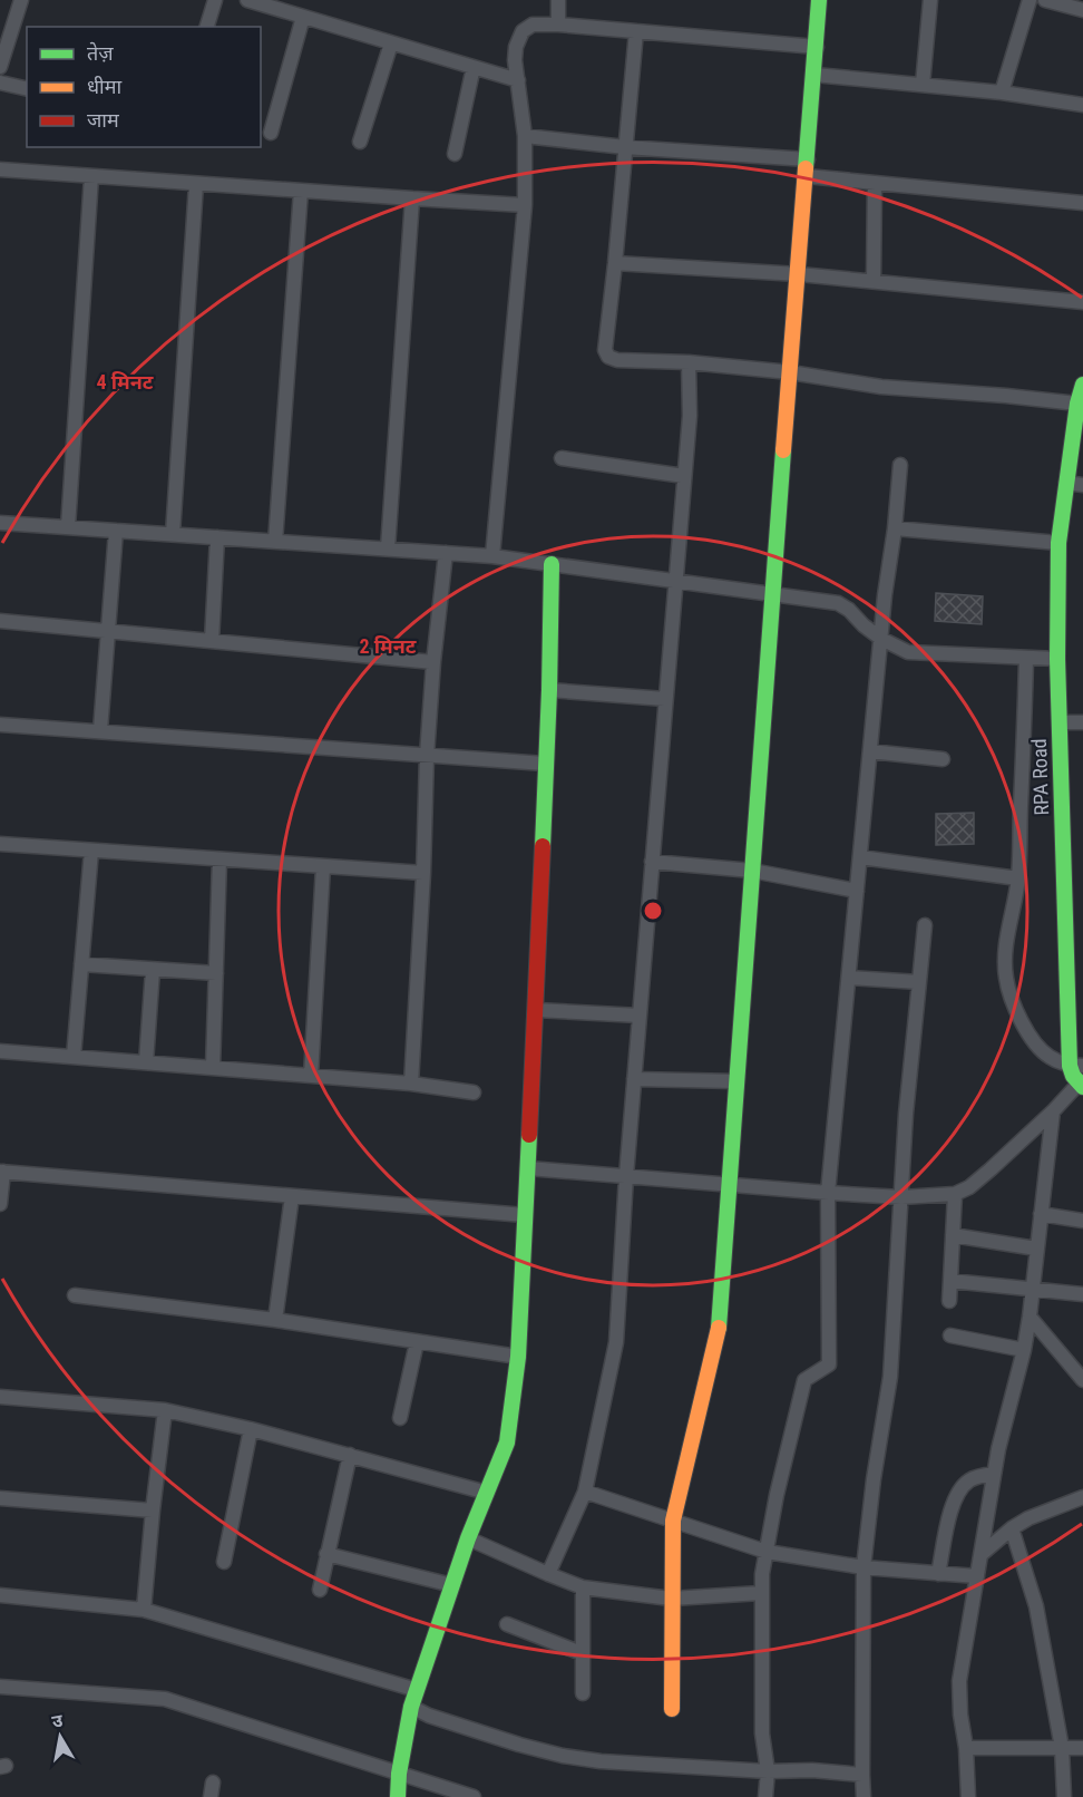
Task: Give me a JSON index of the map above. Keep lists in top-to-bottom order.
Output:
{
  "streets": {
    "street": ["RPA Road"]
  },
  "legend": ["तेज़", "धीमा", "जाम"],
  "north": "top",
  "rings": ["4 मिनट", "2 मिनट"]
}
